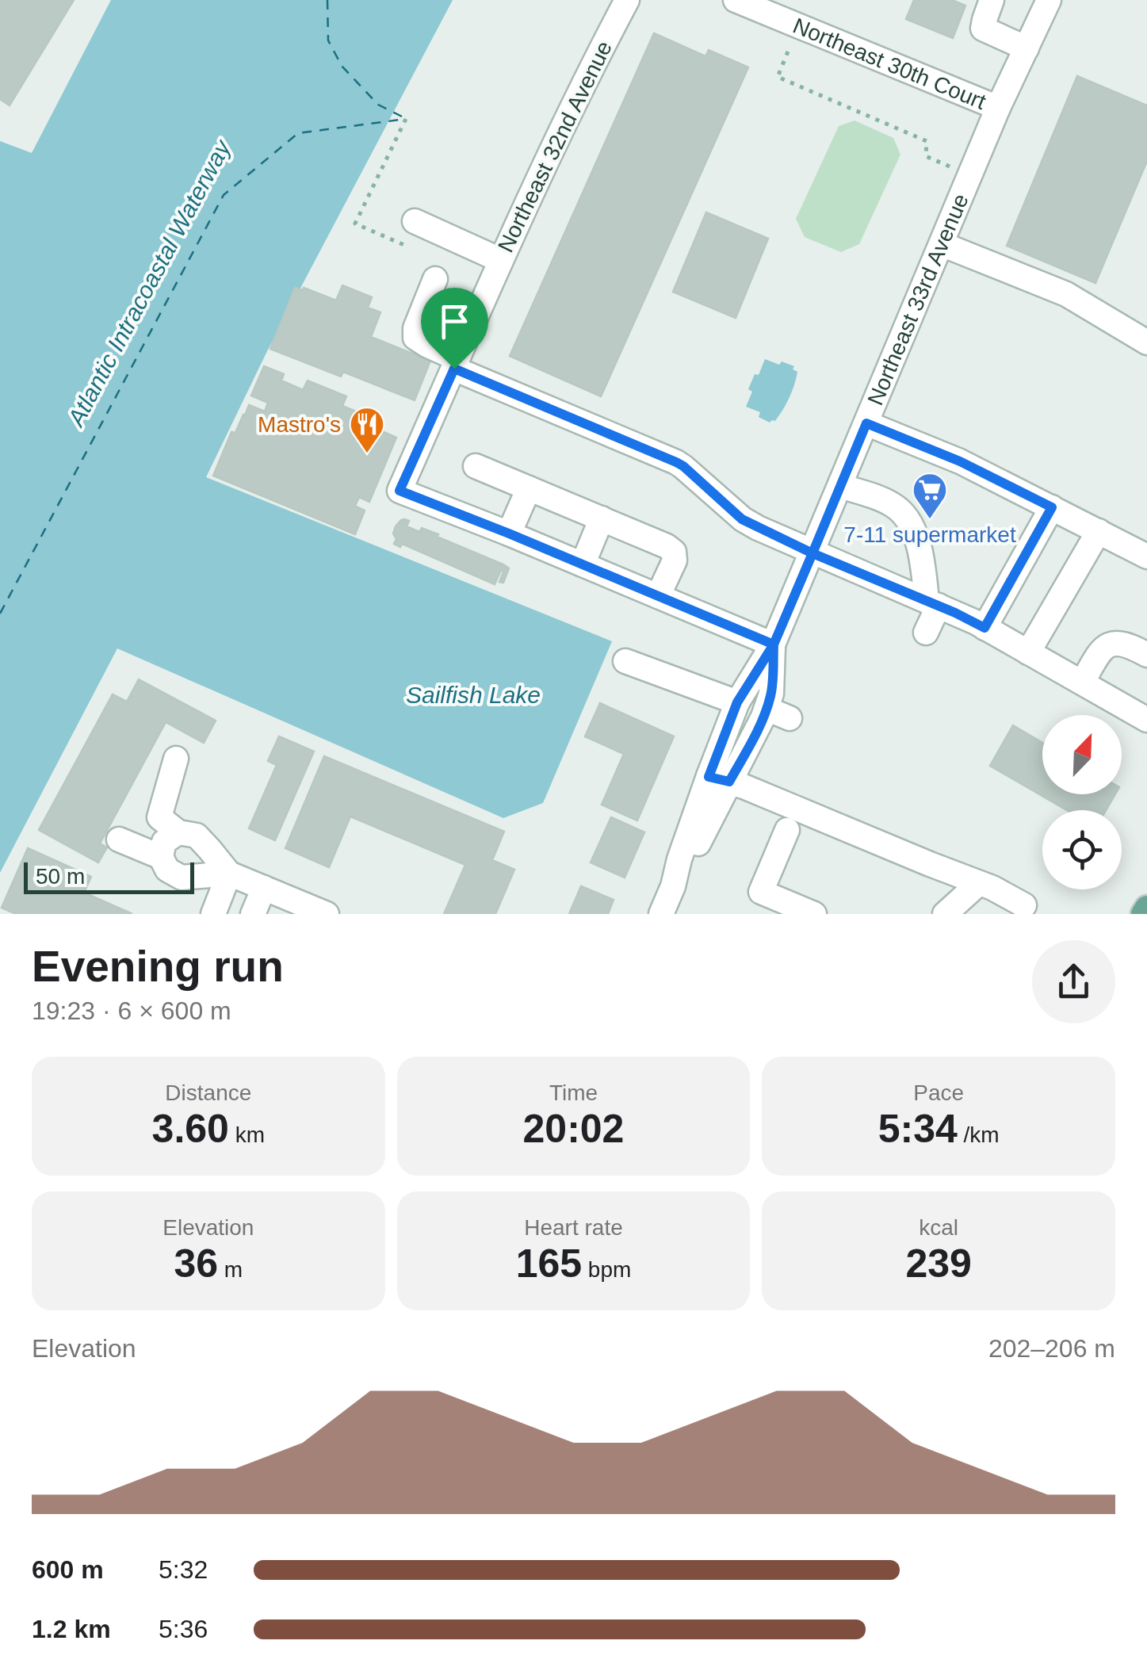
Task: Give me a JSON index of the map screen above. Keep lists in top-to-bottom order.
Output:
{
  "streets": {
    "street": ["Northeast 30th Court", "Northeast 32nd Avenue", "Northeast 33rd Avenue"]
  },
  "crossings": [
    ["Northeast 30th Court", "Northeast 33rd Avenue"],
    ["Northeast 32nd Avenue", "Northeast 33rd Avenue"]
  ],
  "water": ["Atlantic Intracoastal Waterway", "Sailfish Lake"],
  "places": {
    "restaurant": ["Mastro's"],
    "supermarket": ["7-11 supermarket"]
  },
  "scale_bar": "50 m",
  "north": "top right",
  "page": {
    "scale": "50 m",
    "heading": ["Evening run", "19:23 · 6 × 600 m"],
    "stats": [
      ["Distance", "3.60 km"],
      ["Time", "20:02"],
      ["Pace", "5:34 /km"],
      ["Elevation", "36 m"],
      ["Heart rate", "165 bpm"],
      ["kcal", "239"]
    ],
    "chart": ["Elevation", "202–206 m"],
    "list": [
      {
        "name": "600 m",
        "note": "5:32"
      },
      {
        "name": "1.2 km",
        "note": "5:36"
      }
    ]
  }
}
